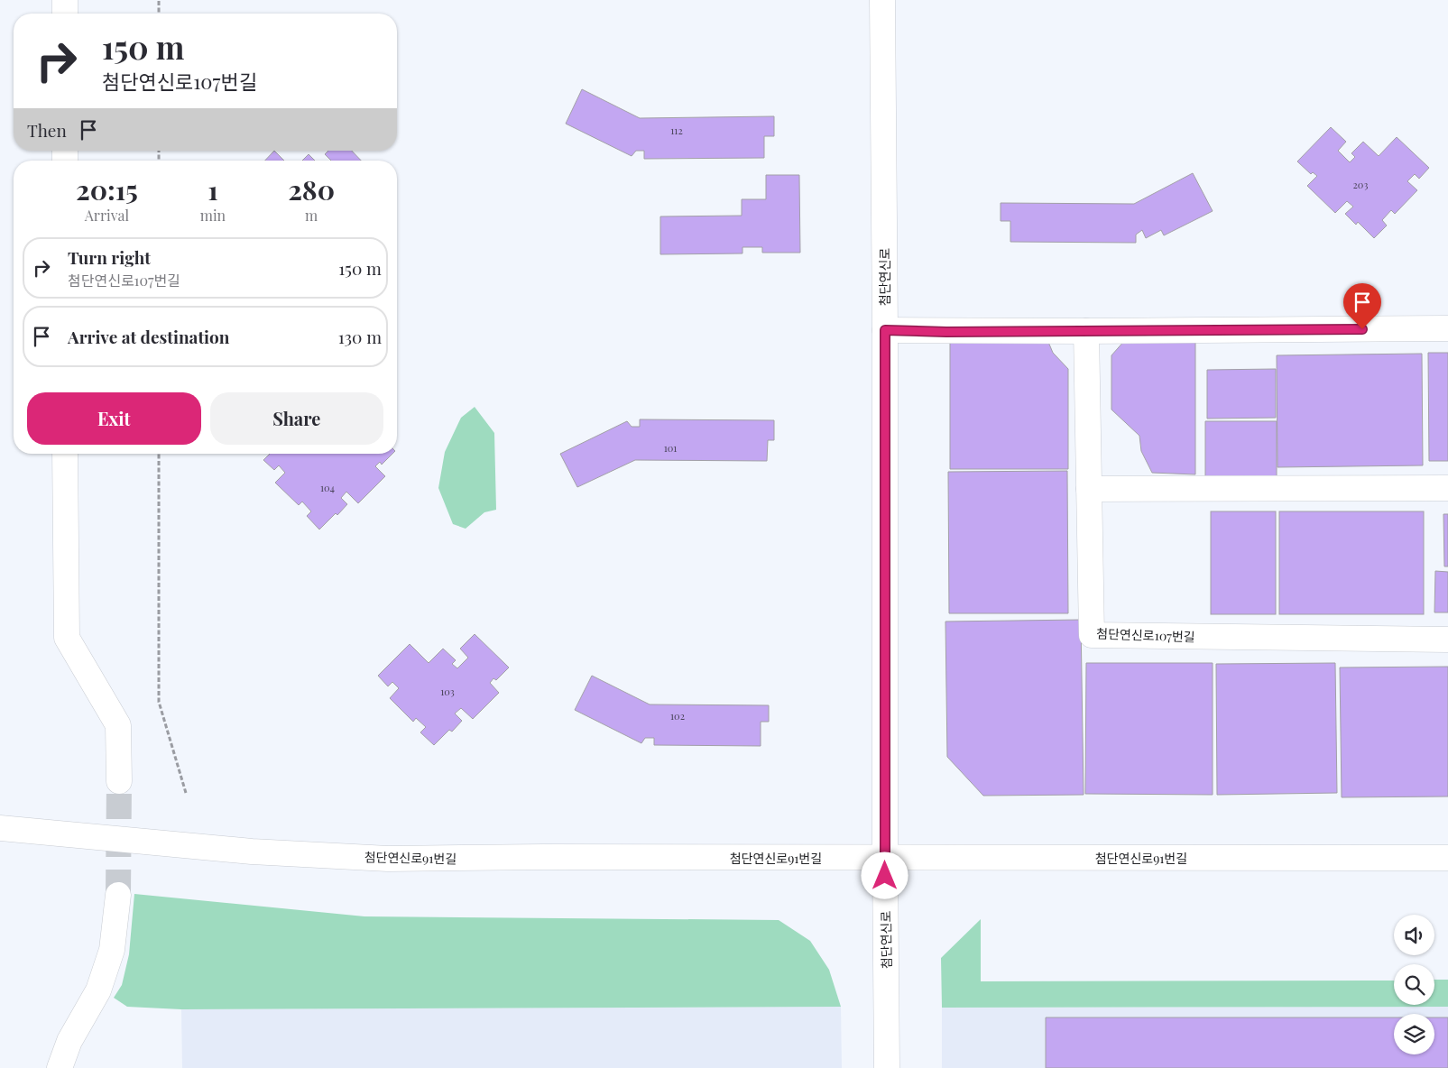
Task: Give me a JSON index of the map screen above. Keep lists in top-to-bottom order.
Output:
{
  "streets": {
    "street": ["첨단연신로", "첨단연신로107번길", "첨단연신로91번길"]
  },
  "crossings": [
    ["첨단연신로", "첨단연신로91번길"]
  ],
  "house_numbers": [
    "112",
    "203",
    "101",
    "104",
    "103",
    "102"
  ],
  "page": {
    "turn": ["150 m", "첨단연신로107번길"],
    "then": "Then",
    "eta": [
      "20:15",
      "Arrival",
      "1",
      "min",
      "280",
      "m"
    ],
    "list": [
      {
        "name": "Turn right",
        "note": "첨단연신로107번길",
        "value": "150 m"
      },
      {
        "name": "Arrive at destination",
        "value": "130 m"
      }
    ],
    "buttons": ["Exit", "Share"]
  }
}
